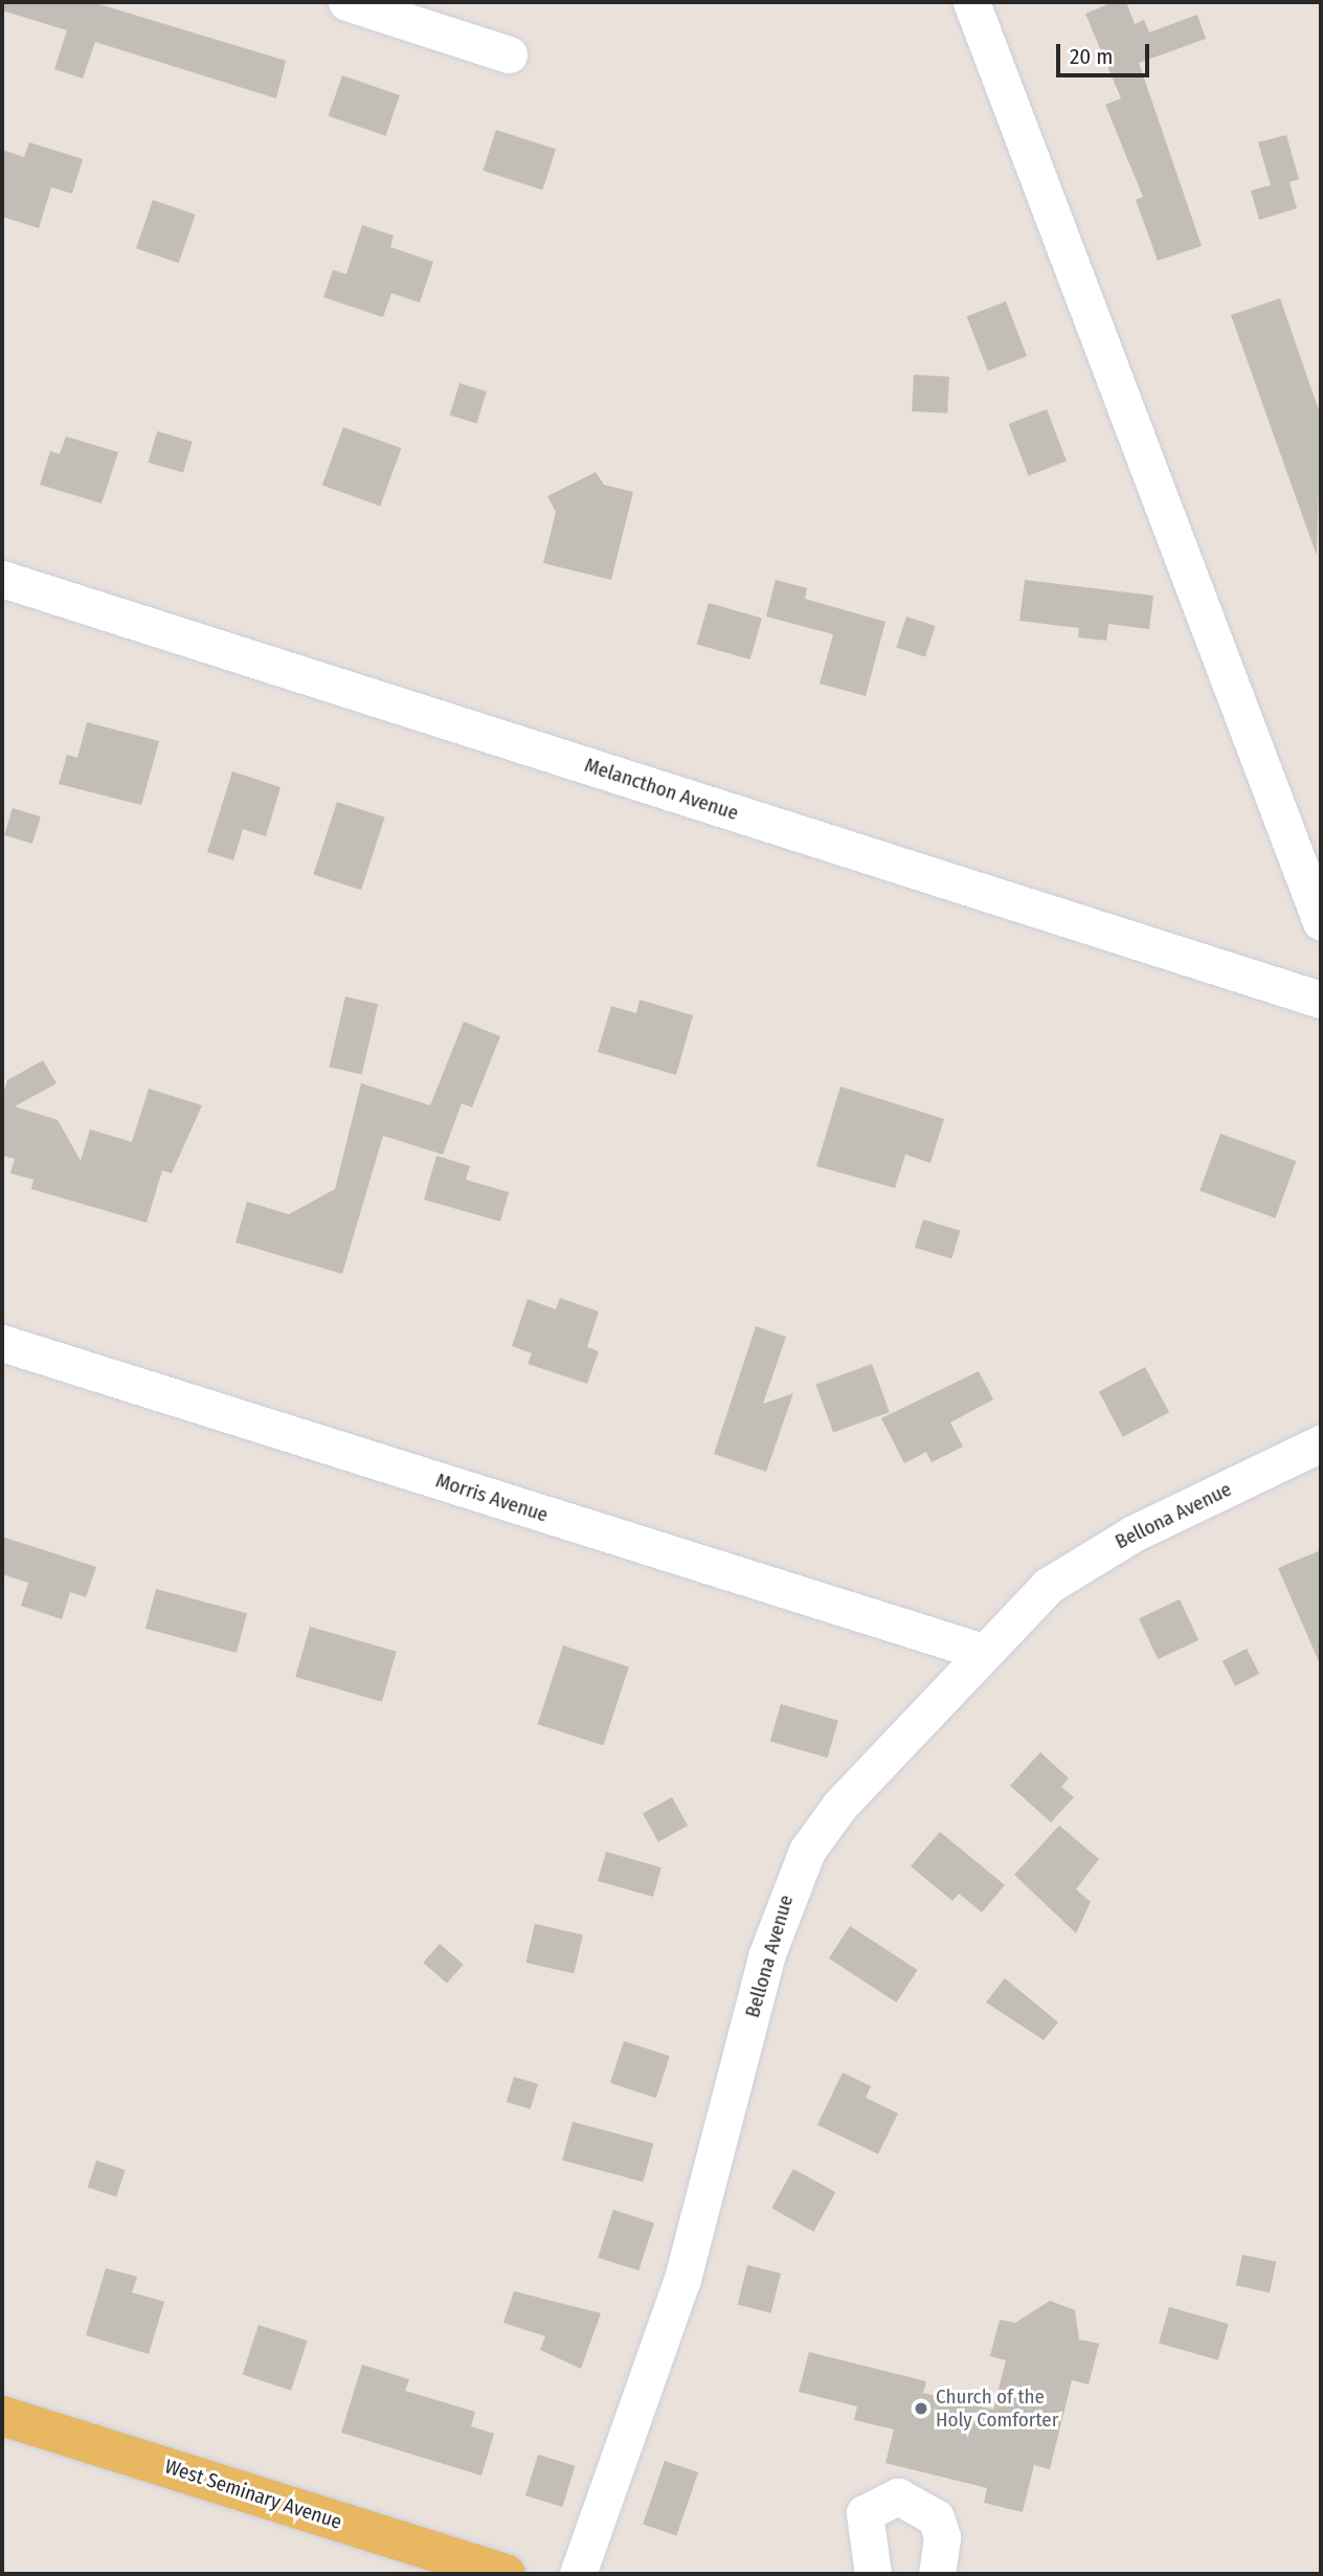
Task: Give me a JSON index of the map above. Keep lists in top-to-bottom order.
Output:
{
  "streets": {
    "main road": ["West Seminary Avenue"],
    "street": ["Melancthon Avenue", "Morris Avenue", "Bellona Avenue"]
  },
  "crossings": [
    ["Morris Avenue", "Bellona Avenue"]
  ],
  "places": ["Church of the Holy Comforter"],
  "scale_bar": "20 m"
}
